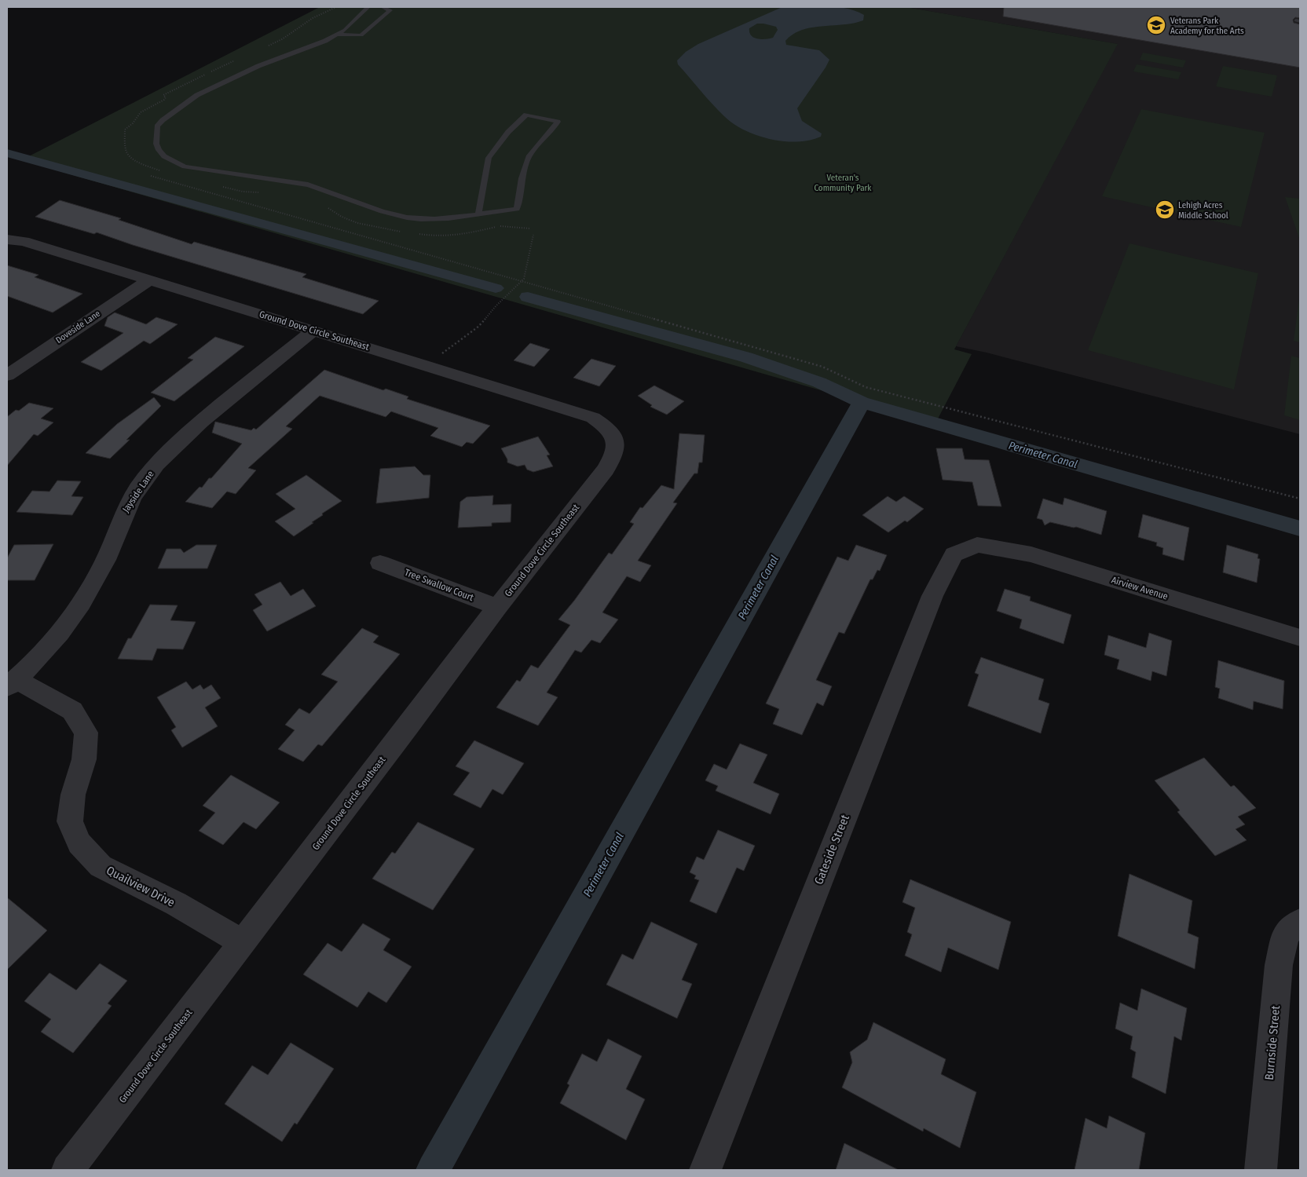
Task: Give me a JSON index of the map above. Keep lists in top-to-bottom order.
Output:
{
  "streets": {
    "street": [
      "Doveside Lane",
      "Ground Dove Circle Southeast",
      "Jayside Lane",
      "Tree Swallow Court",
      "Airview Avenue",
      "Gateside Street",
      "Quailview Drive",
      "Burnside Street"
    ]
  },
  "crossings": [
    ["Doveside Lane", "Ground Dove Circle Southeast"],
    ["Ground Dove Circle Southeast", "Jayside Lane"],
    ["Ground Dove Circle Southeast", "Tree Swallow Court"],
    ["Ground Dove Circle Southeast", "Quailview Drive"],
    ["Jayside Lane", "Quailview Drive"],
    ["Airview Avenue", "Gateside Street"]
  ],
  "water": ["Perimeter Canal"],
  "parks": ["Veteran's Community Park"],
  "places": {
    "school or university": ["Veterans Park Academy for the Arts", "Lehigh Acres Middle School"]
  }
}
